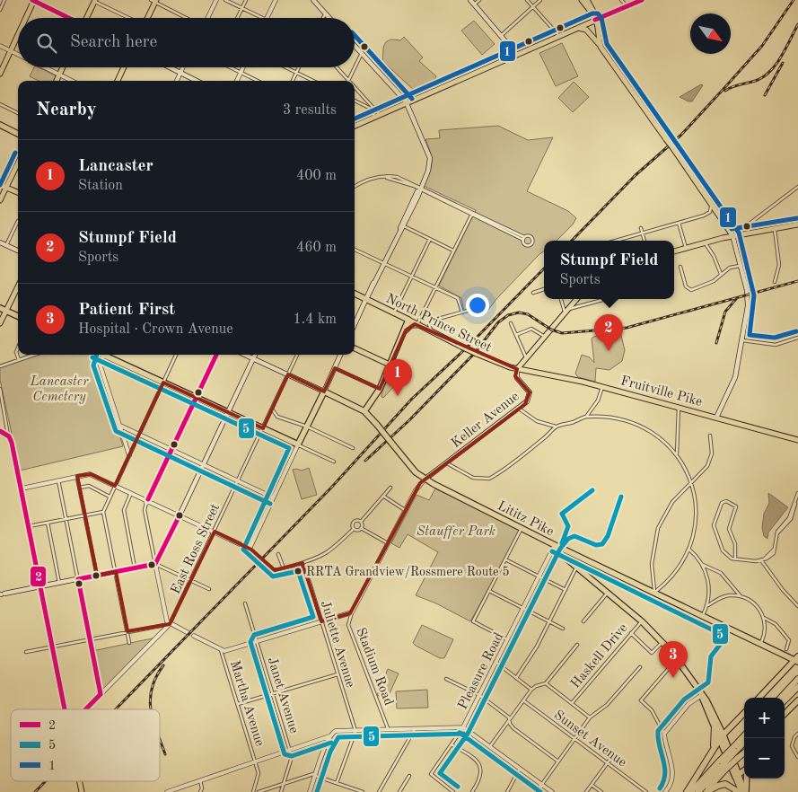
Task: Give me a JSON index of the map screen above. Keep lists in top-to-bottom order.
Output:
{
  "streets": {
    "highway": ["North Prince Street", "Lititz Pike"],
    "main road": ["Fruitville Pike", "Keller Avenue"],
    "street": [
      "East Ross Street",
      "Juliette Avenue",
      "Haskell Drive",
      "Stadium Road",
      "Pleasure Road",
      "Janet Avenue",
      "Martha Avenue",
      "Sunset Avenue"
    ]
  },
  "crossings": [
    ["North Prince Street", "Fruitville Pike"],
    ["North Prince Street", "Keller Avenue"],
    ["Fruitville Pike", "Keller Avenue"],
    ["Keller Avenue", "Lititz Pike"],
    ["Lititz Pike", "Pleasure Road"],
    ["Juliette Avenue", "Pleasure Road"],
    ["Stadium Road", "Pleasure Road"],
    ["Pleasure Road", "Janet Avenue"],
    ["Pleasure Road", "Martha Avenue"]
  ],
  "parks": ["Lancaster Cemetery", "Stauffer Park"],
  "places": ["RRTA Grandview/Rossmere Route 5"],
  "lines": ["transit line 2", "transit line 1", "transit line 5"],
  "legend": ["2", "5", "1"],
  "north": "bottom right",
  "page": {
    "search": "Search here",
    "heading": ["Nearby", "3 results"],
    "list": [
      {
        "mark": "1",
        "name": "Lancaster",
        "note": "Station",
        "value": "400 m"
      },
      {
        "mark": "2",
        "name": "Stumpf Field",
        "note": "Sports",
        "value": "460 m"
      },
      {
        "mark": "3",
        "name": "Patient First",
        "note": "Hospital · Crown Avenue",
        "value": "1.4 km"
      }
    ],
    "popup": ["Stumpf Field", "Sports"],
    "pins": ["2", "1", "3"],
    "map_buttons": ["+", "−"]
  }
}
